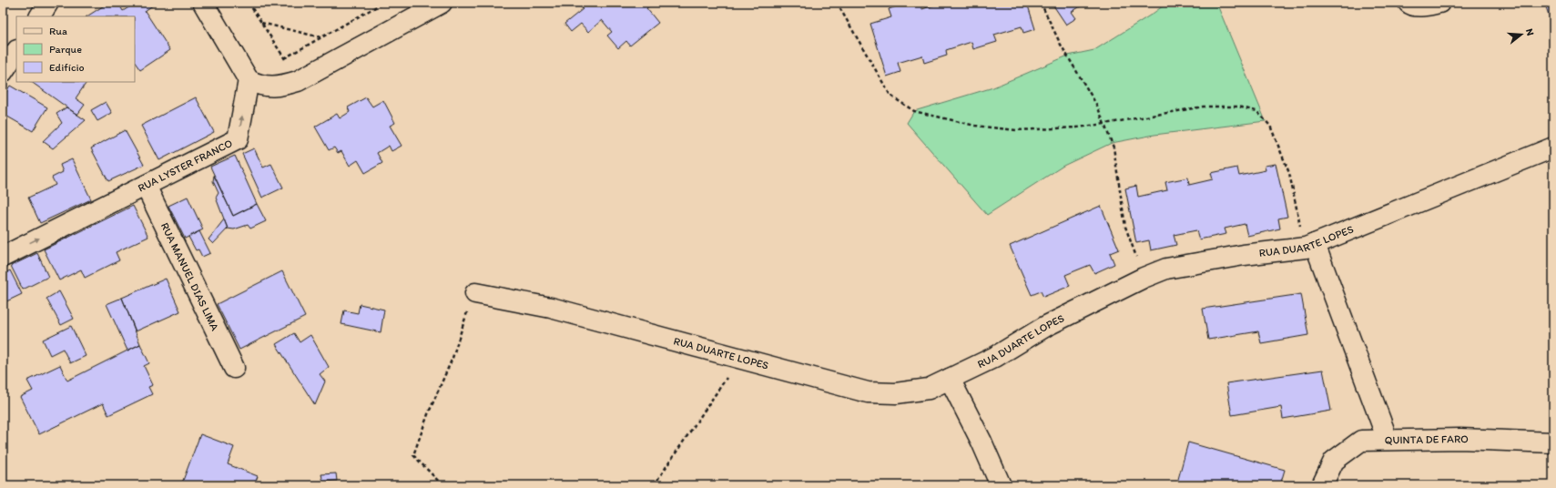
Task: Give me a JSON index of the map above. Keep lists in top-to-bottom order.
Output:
{
  "streets": {
    "street": [
      "RUA LYSTER FRANCO",
      "RUA DUARTE LOPES",
      "RUA MANUEL DIAS LIMA",
      "QUINTA DE FARO"
    ]
  },
  "crossings": [
    ["RUA LYSTER FRANCO", "RUA MANUEL DIAS LIMA"]
  ],
  "one_way": ["RUA LYSTER FRANCO"],
  "legend": ["Rua", "Parque", "Edifício"],
  "north": "right"
}
